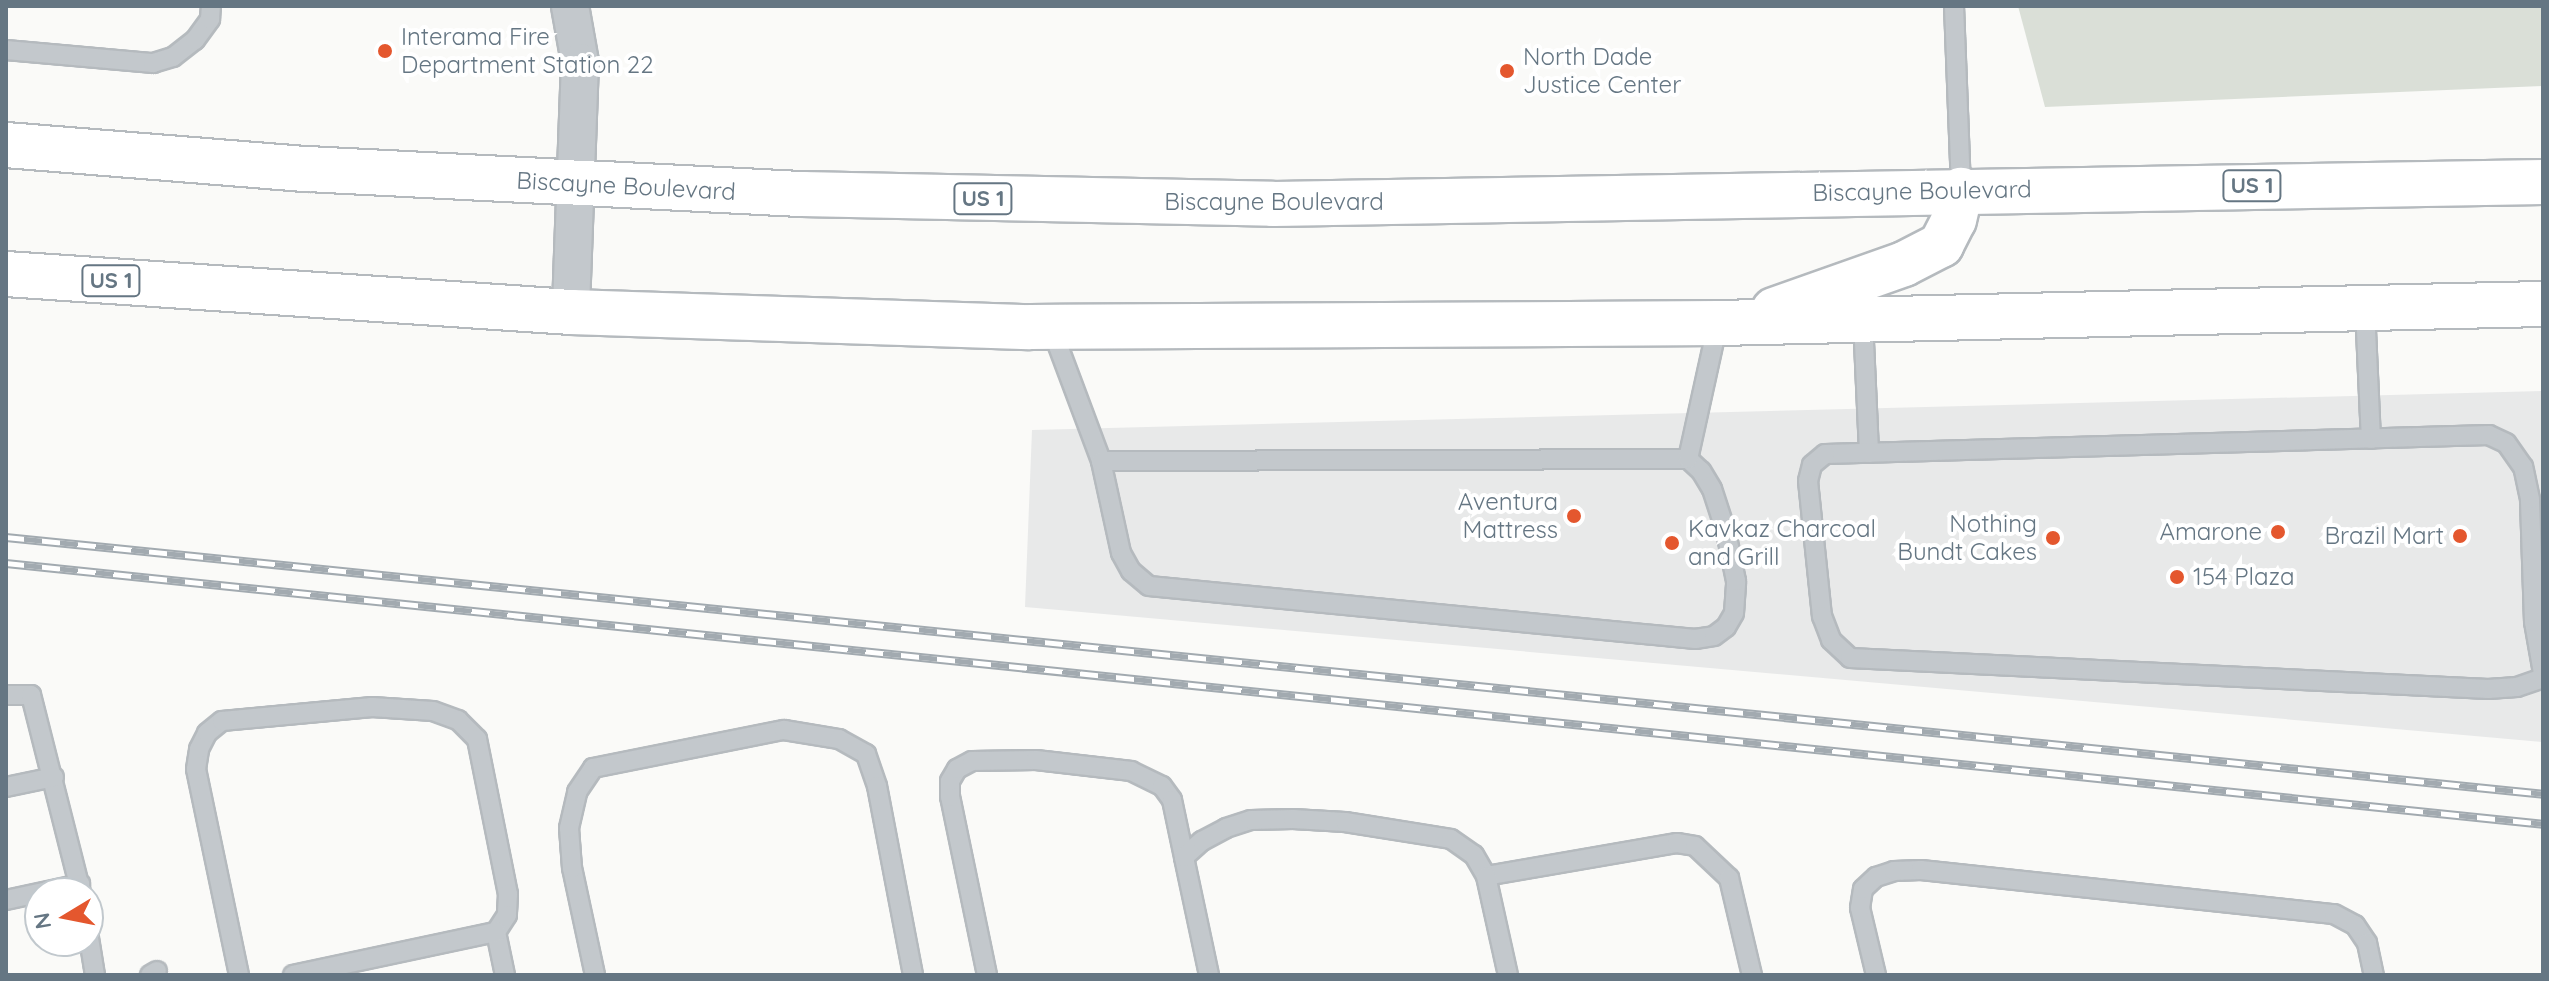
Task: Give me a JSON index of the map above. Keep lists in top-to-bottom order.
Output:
{
  "streets": {
    "main road": ["Biscayne Boulevard", "US 1"]
  },
  "places": [
    "Interama Fire Department Station 22",
    "North Dade Justice Center",
    "Aventura Mattress",
    "Amarone",
    "Brazil Mart",
    "Nothing Bundt Cakes",
    "Kavkaz Charcoal and Grill",
    "154 Plaza"
  ],
  "north": "left"
}
